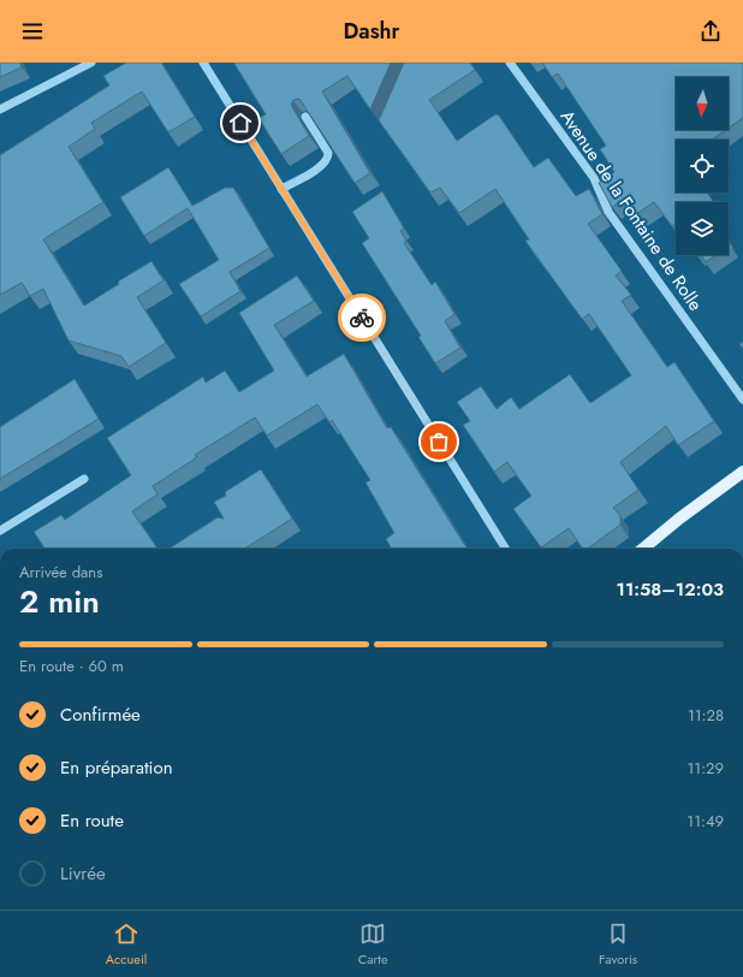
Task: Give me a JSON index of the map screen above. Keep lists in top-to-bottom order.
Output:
{
  "streets": {
    "street": ["Avenue de la Fontaine de Rolle"]
  },
  "north": "bottom",
  "page": {
    "header": "Dashr",
    "heading": ["2 min", "Arrivée dans", "11:58–12:03"],
    "bar": "En route · 60 m",
    "list": [
      ["Confirmée", "11:28"],
      ["En préparation", "11:29"],
      ["En route", "11:49"],
      "Livrée"
    ],
    "tabs": ["Accueil", "Carte", "Favoris"]
  }
}
